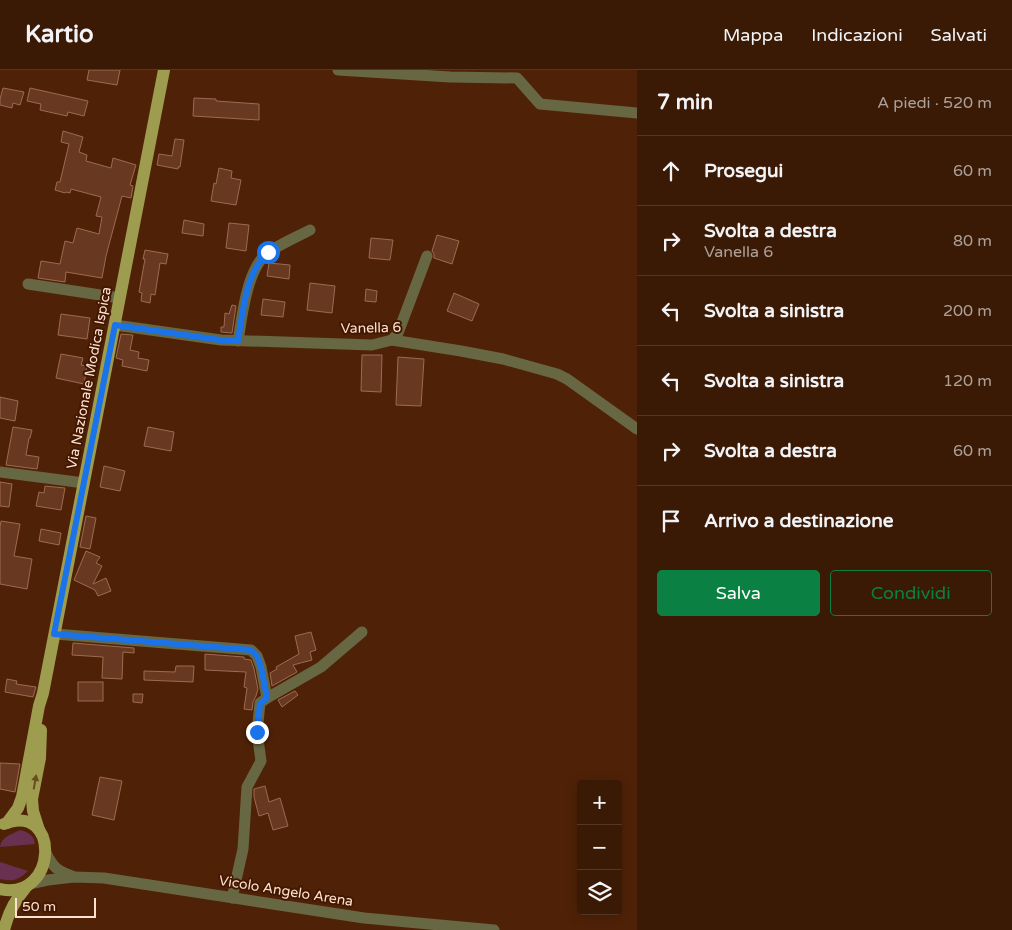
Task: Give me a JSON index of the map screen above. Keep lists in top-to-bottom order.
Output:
{
  "streets": {
    "main road": ["Via Nazionale Modica Ispica"],
    "street": ["Vanella 6", "Vicolo Angelo Arena"]
  },
  "crossings": [
    ["Vanella 6", "Via Nazionale Modica Ispica"]
  ],
  "scale_bar": "50 m",
  "page": {
    "header": "Kartio",
    "nav": ["Mappa", "Indicazioni", "Salvati"],
    "heading": ["7 min", "A piedi · 520 m"],
    "list": [
      ["Prosegui", "60 m"],
      ["Svolta a destra", "Vanella 6", "80 m"],
      ["Svolta a sinistra", "200 m"],
      ["Svolta a sinistra", "120 m"],
      ["Svolta a destra", "60 m"],
      "Arrivo a destinazione"
    ],
    "buttons": ["Salva", "Condividi"],
    "map_buttons": ["+", "−"],
    "scale": "50 m"
  }
}
